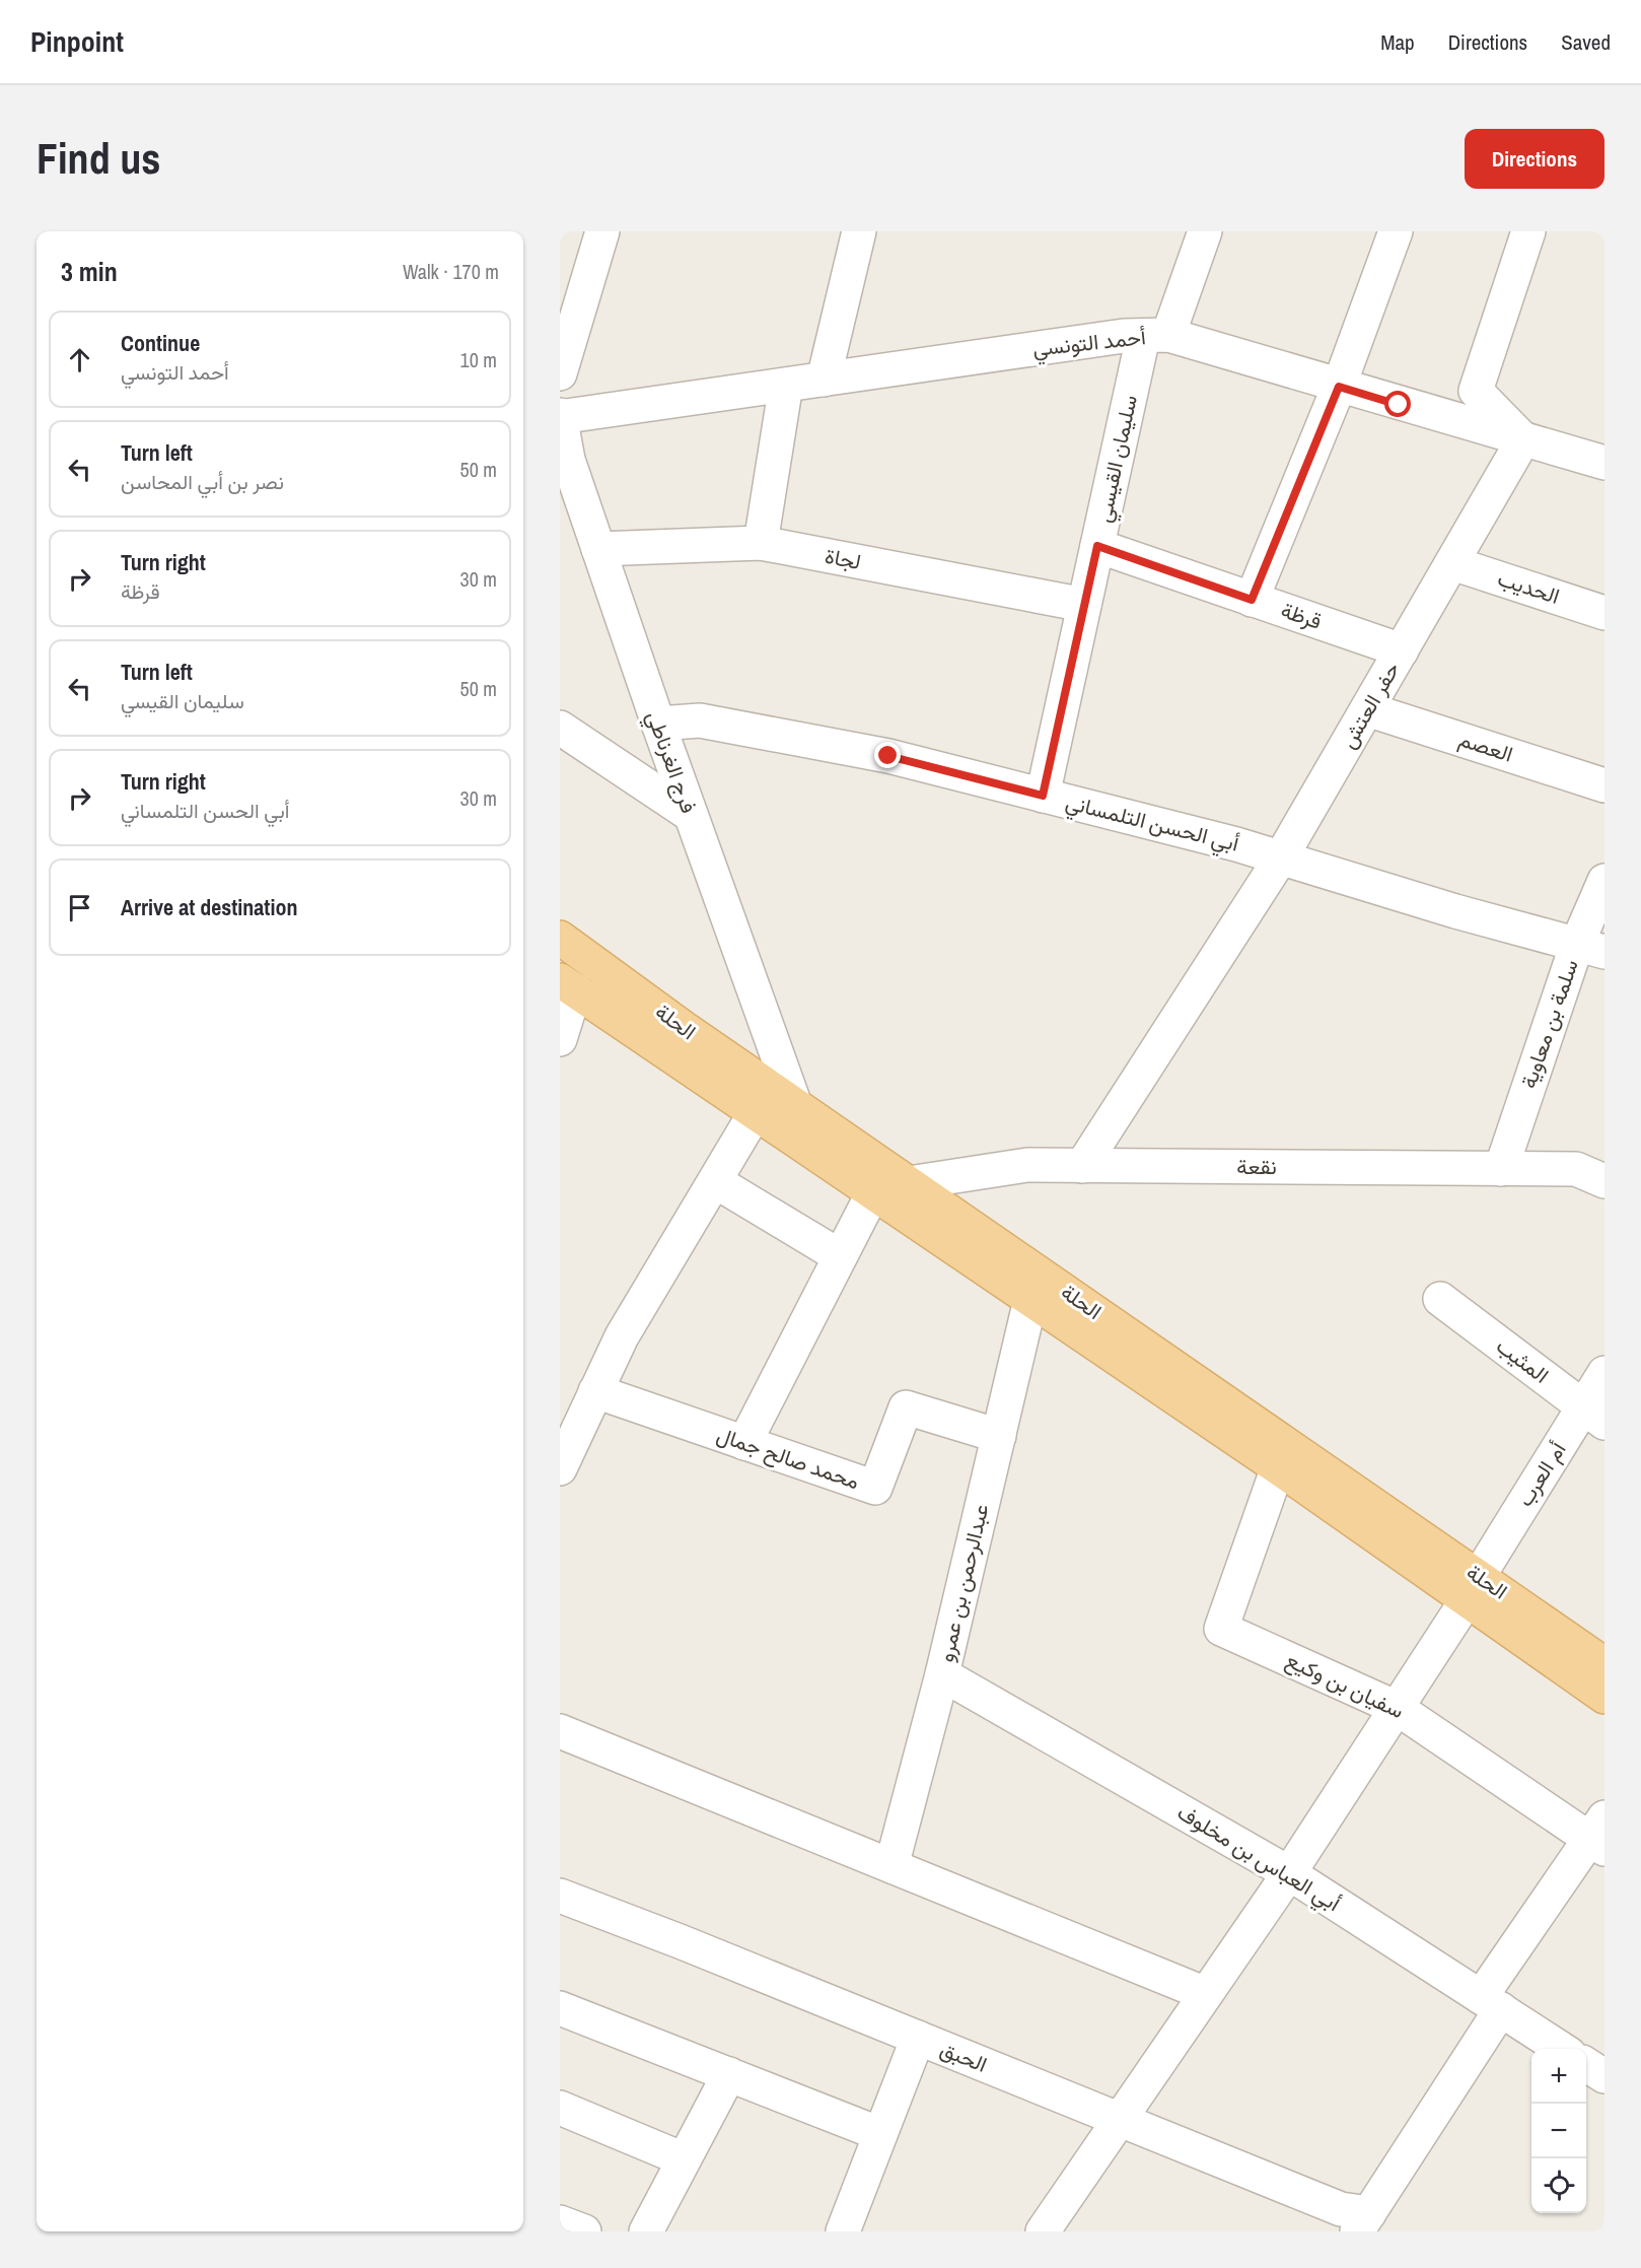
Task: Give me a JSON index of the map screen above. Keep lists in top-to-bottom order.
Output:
{
  "streets": {
    "main road": ["الحلة"],
    "street": [
      "أحمد التونسي",
      "سليمان القيسي",
      "لجاة",
      "الحديب",
      "قرظة",
      "حفر العتش",
      "العصم",
      "فرج الغرناطي",
      "أبي الحسن التلمساني",
      "سلمة بن معاوية",
      "نقعة",
      "المثيب",
      "محمد صالح جمال",
      "أم العرب",
      "عبدالرحمن بن عمرو",
      "سفيان بن وكيع",
      "أبي العباس بن مخلوف",
      "الحبق"
    ]
  },
  "crossings": [
    ["أحمد التونسي", "سليمان القيسي"],
    ["أحمد التونسي", "حفر العتش"],
    ["أحمد التونسي", "فرج الغرناطي"],
    ["سليمان القيسي", "لجاة"],
    ["سليمان القيسي", "قرظة"],
    ["سليمان القيسي", "أبي الحسن التلمساني"],
    ["لجاة", "فرج الغرناطي"],
    ["الحديب", "حفر العتش"],
    ["قرظة", "حفر العتش"],
    ["حفر العتش", "العصم"],
    ["حفر العتش", "أبي الحسن التلمساني"],
    ["حفر العتش", "نقعة"],
    ["فرج الغرناطي", "أبي الحسن التلمساني"],
    ["فرج الغرناطي", "الحلة"],
    ["أبي الحسن التلمساني", "سلمة بن معاوية"],
    ["الحلة", "نقعة"],
    ["الحلة", "أم العرب"],
    ["الحلة", "عبدالرحمن بن عمرو"],
    ["الحلة", "سفيان بن وكيع"],
    ["سلمة بن معاوية", "نقعة"],
    ["المثيب", "أم العرب"],
    ["محمد صالح جمال", "عبدالرحمن بن عمرو"],
    ["أم العرب", "سفيان بن وكيع"],
    ["أم العرب", "أبي العباس بن مخلوف"],
    ["أم العرب", "الحبق"],
    ["عبدالرحمن بن عمرو", "أبي العباس بن مخلوف"]
  ],
  "page": {
    "header": "Pinpoint",
    "nav": ["Map", "Directions", "Saved"],
    "buttons": "Directions",
    "title": "Find us",
    "heading": ["3 min", "Walk · 170 m"],
    "list": [
      ["Continue", "أحمد التونسي", "10 m"],
      ["Turn left", "نصر بن أبي المحاسن", "50 m"],
      ["Turn right", "قرظة", "30 m"],
      ["Turn left", "سليمان القيسي", "50 m"],
      ["Turn right", "أبي الحسن التلمساني", "30 m"],
      "Arrive at destination"
    ],
    "map_buttons": ["+", "−"]
  }
}
